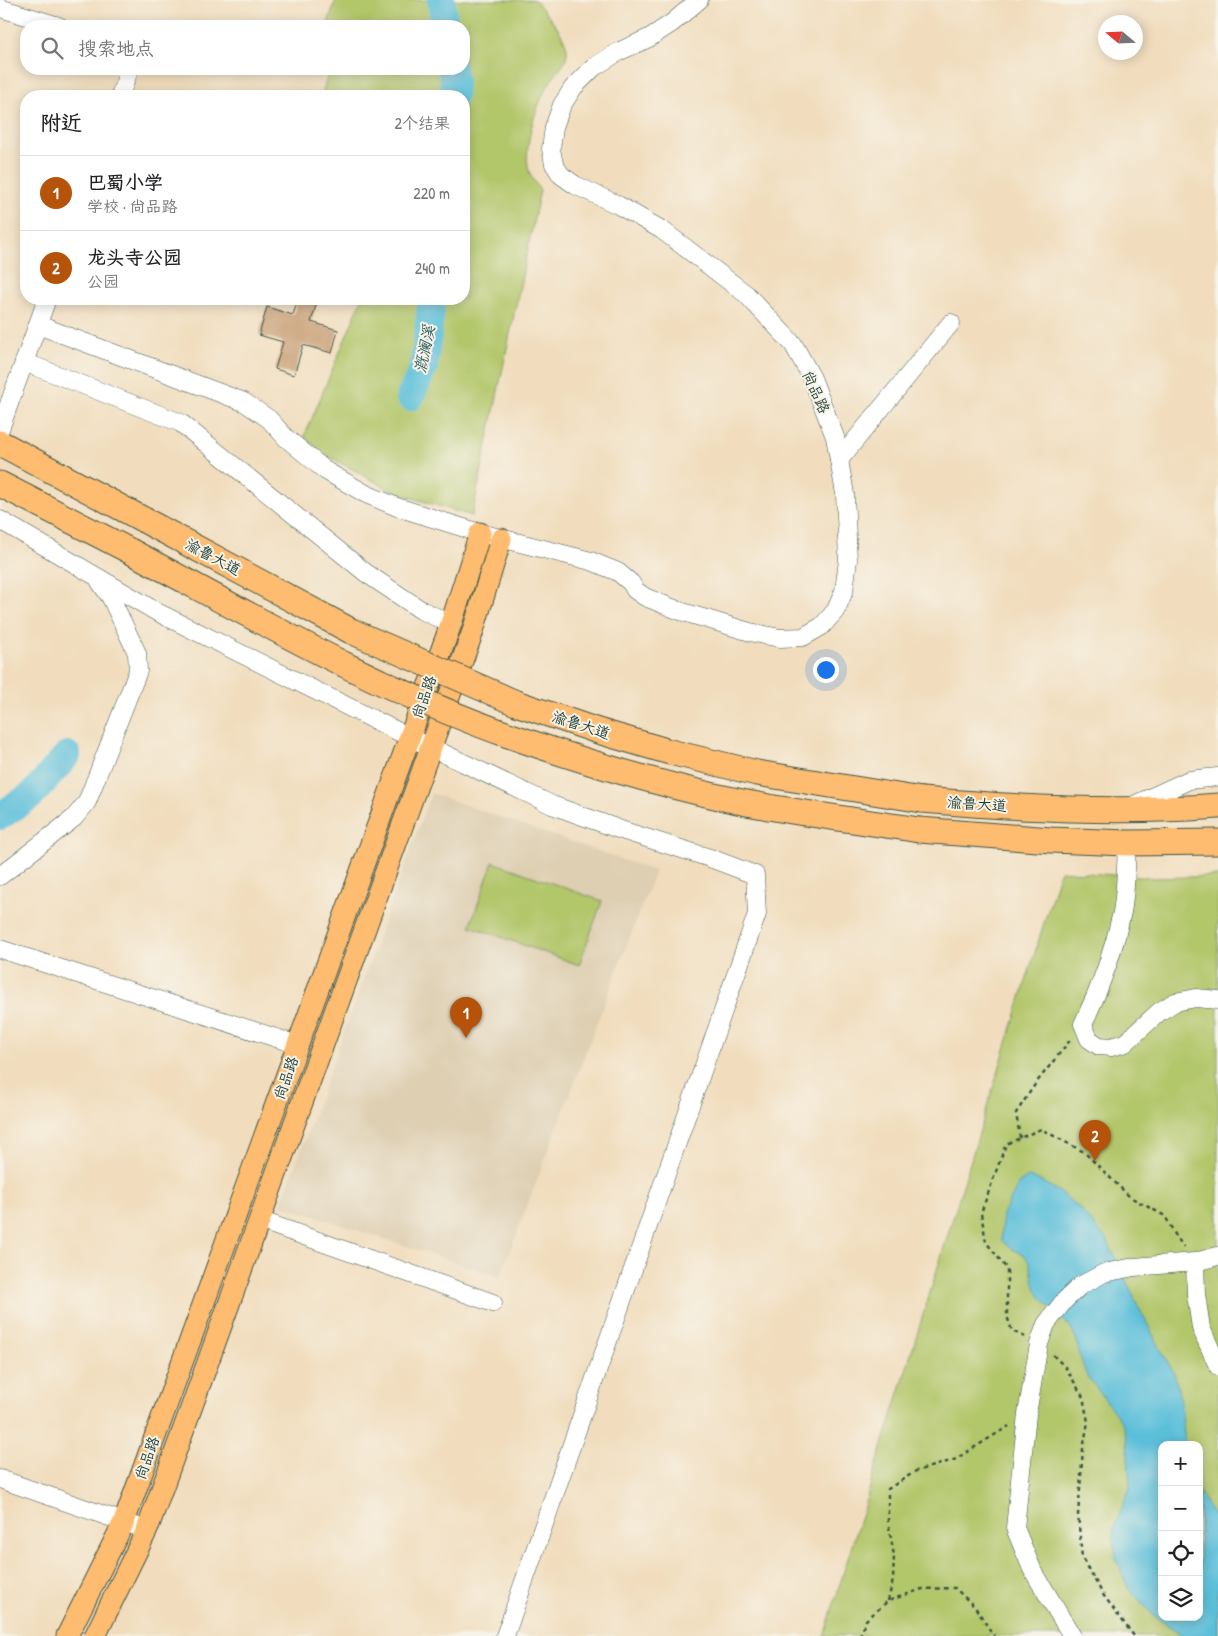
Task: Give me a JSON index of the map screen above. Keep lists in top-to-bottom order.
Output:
{
  "streets": {
    "highway": ["渝鲁大道"],
    "main road": ["尚品路"]
  },
  "water": ["溉澜溪"],
  "north": "left",
  "page": {
    "search": "搜索地点",
    "heading": ["附近", "2个结果"],
    "list": [
      {
        "mark": "1",
        "name": "巴蜀小学",
        "note": "学校 · 尚品路",
        "value": "220 m"
      },
      {
        "mark": "2",
        "name": "龙头寺公园",
        "note": "公园",
        "value": "240 m"
      }
    ],
    "pins": ["1", "2"],
    "map_buttons": ["+", "−"]
  }
}
